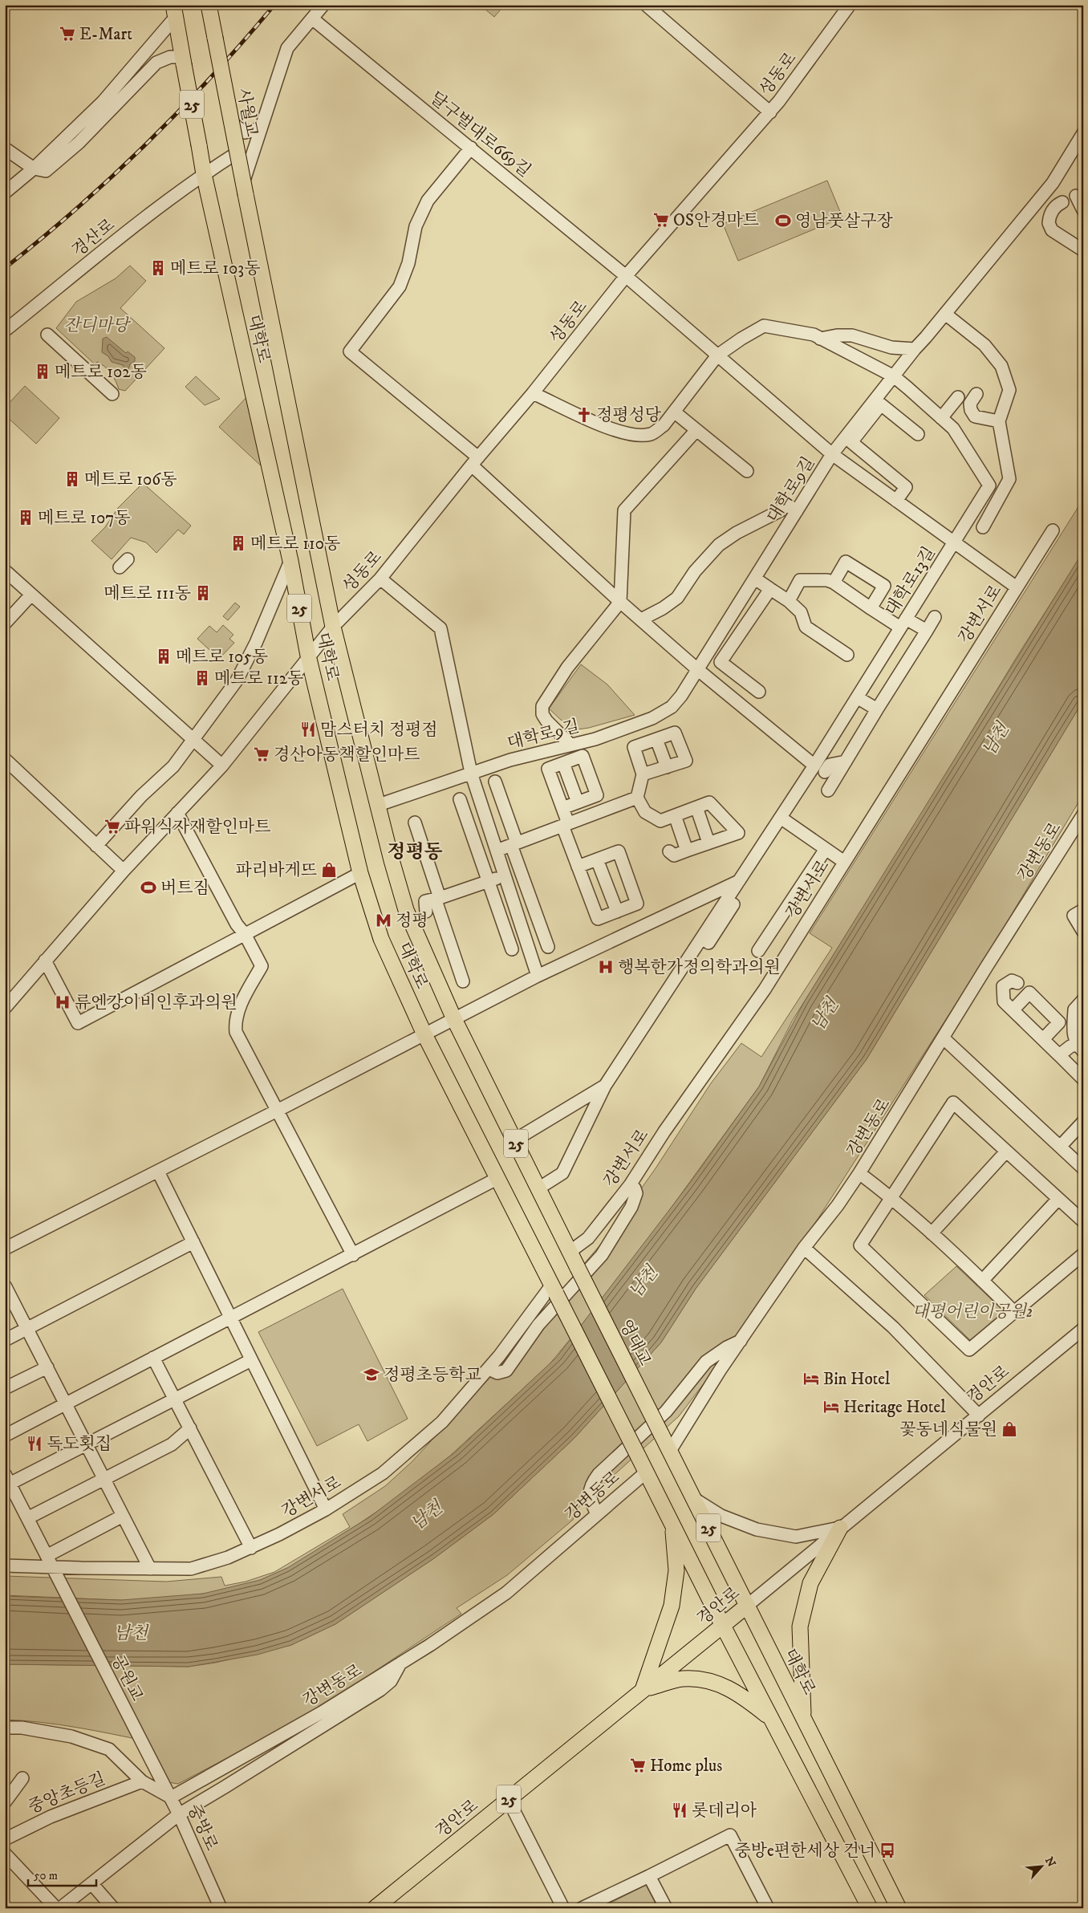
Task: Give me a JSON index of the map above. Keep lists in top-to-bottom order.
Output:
{
  "streets": {
    "main road": [
      "25",
      "사월교",
      "대학로",
      "영대교",
      "경안로"
    ],
    "street": [
      "성동로",
      "달구벌대로669길",
      "경산로",
      "대학로9길",
      "대학로13길",
      "강변서로",
      "강변동로",
      "공원교",
      "중앙초등길",
      "중방로"
    ]
  },
  "crossings": [
    ["성동로", "달구벌대로669길"],
    ["성동로", "대학로"],
    ["성동로", "대학로13길"],
    ["25", "경산로"],
    ["25", "대학로"],
    ["사월교", "경산로"],
    ["사월교", "대학로"],
    ["달구벌대로669길", "대학로9길"],
    ["달구벌대로669길", "대학로13길"],
    ["달구벌대로669길", "강변서로"],
    ["경산로", "대학로"],
    ["대학로", "대학로9길"],
    ["대학로", "강변서로"],
    ["대학로", "강변동로"],
    ["대학로", "영대교"],
    ["대학로", "경안로"],
    ["대학로9길", "대학로13길"],
    ["강변서로", "공원교"],
    ["강변동로", "영대교"],
    ["강변동로", "중방로"],
    ["공원교", "중방로"]
  ],
  "districts": ["정평동"],
  "water": ["남천"],
  "parks": ["잔디마당", "대평어린이공원2"],
  "places": {
    "supermarket": [
      "E-Mart",
      "OS안경마트",
      "경산아동책할인마트",
      "파워식자재할인마트",
      "Home plus"
    ],
    "sports": ["영남풋살구장", "버트짐"],
    "building": [
      "메트로 103동",
      "메트로 102동",
      "메트로 106동",
      "메트로 107동",
      "메트로 110동",
      "메트로 111동",
      "메트로 105동",
      "메트로 112동"
    ],
    "church": ["정평성당"],
    "restaurant": ["맘스터치 정평점", "독도횟집", "롯데리아"],
    "shop": ["파리바게뜨", "꽃동네식물원"],
    "metro station": ["정평"],
    "hospital": ["행복한가정의학과의원", "류엔강이비인후과의원"],
    "school or university": ["정평초등학교"],
    "hotel": ["Bin Hotel", "Heritage Hotel"],
    "bus stop": ["중방e편한세상 건너"]
  },
  "scale_bar": "50 m",
  "north": "top right"
}
